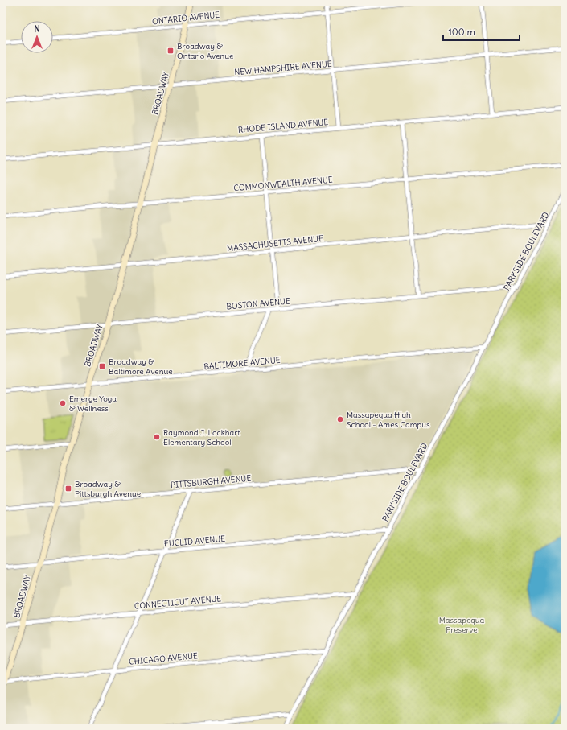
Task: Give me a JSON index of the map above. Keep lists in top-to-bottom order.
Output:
{
  "streets": {
    "main road": ["BROADWAY"],
    "street": [
      "ONTARIO AVENUE",
      "NEW HAMPSHIRE AVENUE",
      "RHODE ISLAND AVENUE",
      "COMMONWEALTH AVENUE",
      "MASSACHUSETTS AVENUE",
      "PARKSIDE BOULEVARD",
      "BOSTON AVENUE",
      "BALTIMORE AVENUE",
      "PITTSBURGH AVENUE",
      "EUCLID AVENUE",
      "CONNECTICUT AVENUE",
      "CHICAGO AVENUE"
    ]
  },
  "crossings": [
    ["ONTARIO AVENUE", "BROADWAY"],
    ["NEW HAMPSHIRE AVENUE", "BROADWAY"],
    ["BROADWAY", "RHODE ISLAND AVENUE"],
    ["BROADWAY", "COMMONWEALTH AVENUE"],
    ["BROADWAY", "MASSACHUSETTS AVENUE"],
    ["BROADWAY", "BOSTON AVENUE"],
    ["BROADWAY", "BALTIMORE AVENUE"],
    ["BROADWAY", "PITTSBURGH AVENUE"],
    ["BROADWAY", "EUCLID AVENUE"],
    ["BROADWAY", "CONNECTICUT AVENUE"],
    ["BROADWAY", "CHICAGO AVENUE"],
    ["MASSACHUSETTS AVENUE", "PARKSIDE BOULEVARD"],
    ["PARKSIDE BOULEVARD", "BOSTON AVENUE"],
    ["PARKSIDE BOULEVARD", "BALTIMORE AVENUE"],
    ["PARKSIDE BOULEVARD", "PITTSBURGH AVENUE"],
    ["PARKSIDE BOULEVARD", "EUCLID AVENUE"],
    ["PARKSIDE BOULEVARD", "CONNECTICUT AVENUE"],
    ["PARKSIDE BOULEVARD", "CHICAGO AVENUE"]
  ],
  "parks": ["Massapequa Preserve"],
  "places": {
    "transit": ["Broadway & Ontario Avenue", "Broadway & Baltimore Avenue", "Broadway & Pittsburgh Avenue"],
    "other": ["Emerge Yoga & Wellness", "Massapequa High School - Ames Campus", "Raymond J. Lockhart Elementary School"]
  },
  "scale_bar": "100 m",
  "north": "top"
}
